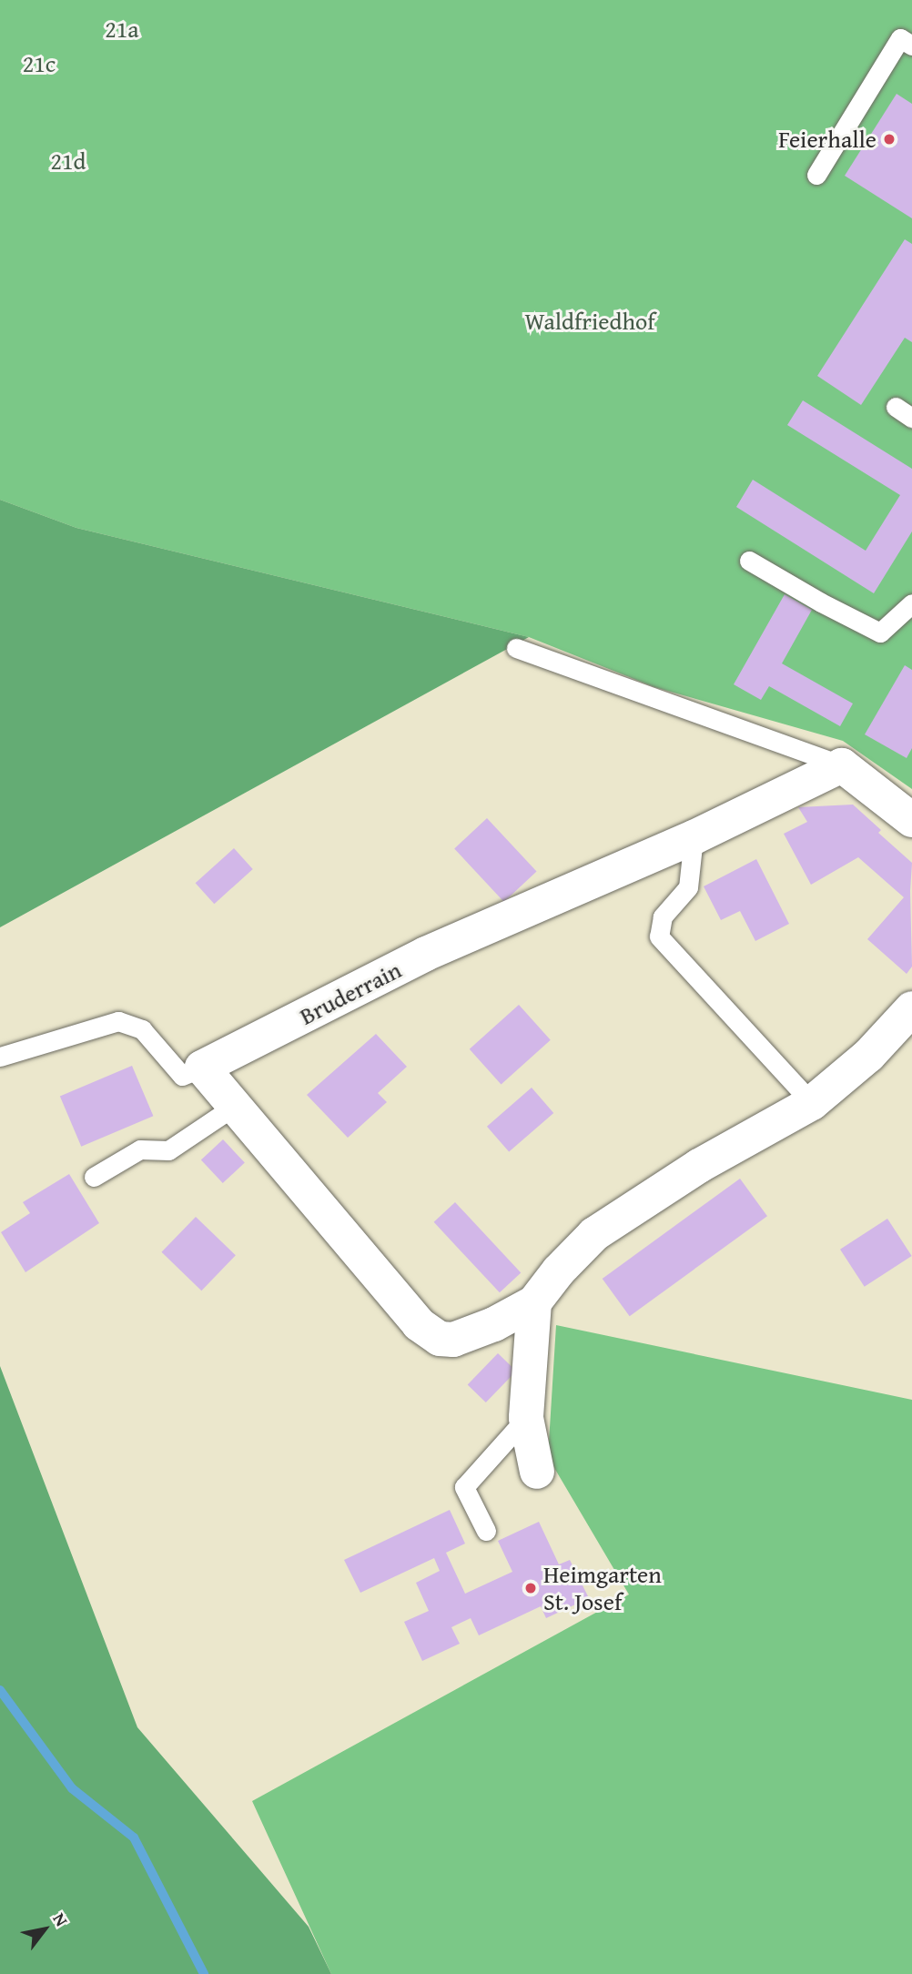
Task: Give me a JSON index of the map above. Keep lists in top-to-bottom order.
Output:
{
  "streets": {
    "street": ["Bruderrain"]
  },
  "parks": [
    "21a",
    "21c",
    "21d",
    "Waldfriedhof"
  ],
  "places": ["Feierhalle", "Heimgarten St. Josef"],
  "north": "top right"
}
